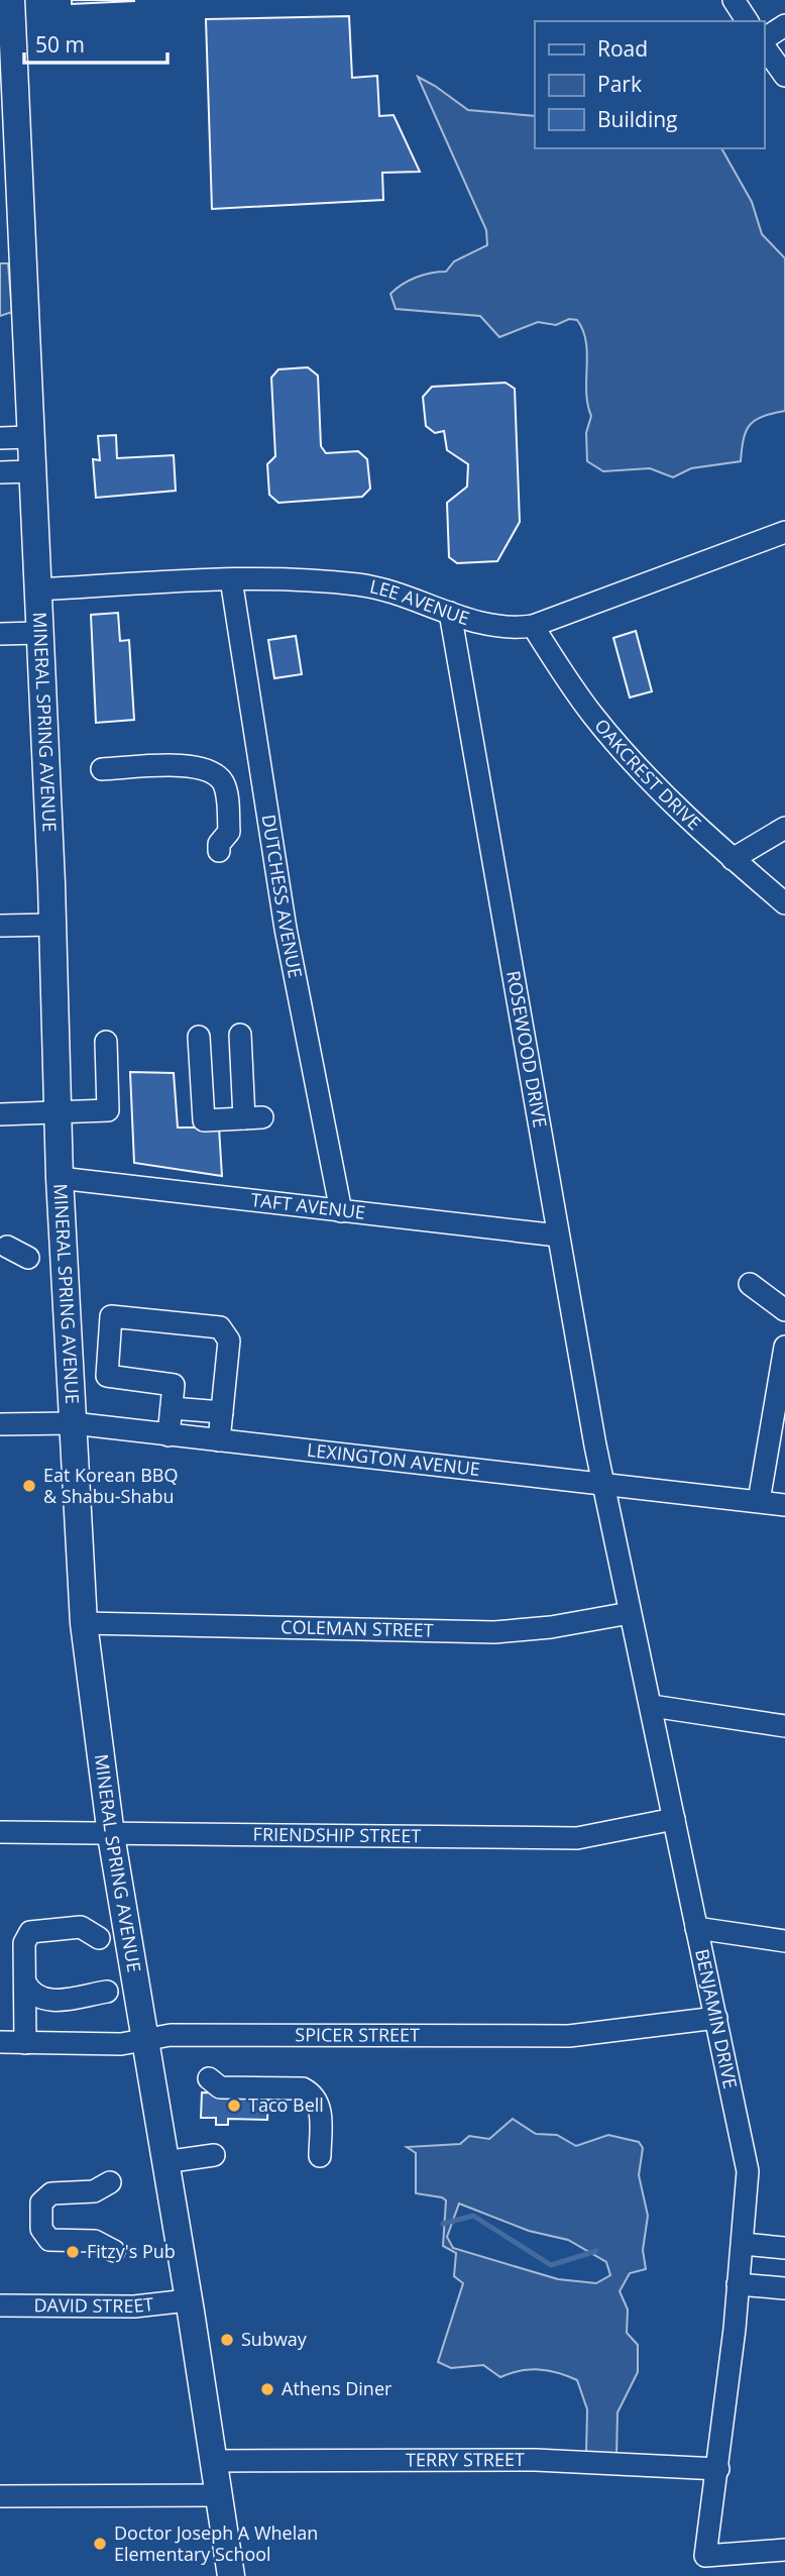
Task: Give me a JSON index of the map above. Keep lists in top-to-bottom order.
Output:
{
  "streets": {
    "main road": ["MINERAL SPRING AVENUE"],
    "street": [
      "LEE AVENUE",
      "OAKCREST DRIVE",
      "DUTCHESS AVENUE",
      "ROSEWOOD DRIVE",
      "TAFT AVENUE",
      "LEXINGTON AVENUE",
      "COLEMAN STREET",
      "FRIENDSHIP STREET",
      "BENJAMIN DRIVE",
      "SPICER STREET",
      "DAVID STREET",
      "TERRY STREET"
    ]
  },
  "crossings": [
    ["LEE AVENUE", "MINERAL SPRING AVENUE"],
    ["LEE AVENUE", "OAKCREST DRIVE"],
    ["LEE AVENUE", "DUTCHESS AVENUE"],
    ["LEE AVENUE", "ROSEWOOD DRIVE"],
    ["MINERAL SPRING AVENUE", "TAFT AVENUE"],
    ["MINERAL SPRING AVENUE", "LEXINGTON AVENUE"],
    ["MINERAL SPRING AVENUE", "COLEMAN STREET"],
    ["MINERAL SPRING AVENUE", "FRIENDSHIP STREET"],
    ["MINERAL SPRING AVENUE", "SPICER STREET"],
    ["MINERAL SPRING AVENUE", "DAVID STREET"],
    ["MINERAL SPRING AVENUE", "TERRY STREET"],
    ["DUTCHESS AVENUE", "TAFT AVENUE"],
    ["ROSEWOOD DRIVE", "TAFT AVENUE"],
    ["ROSEWOOD DRIVE", "LEXINGTON AVENUE"],
    ["ROSEWOOD DRIVE", "BENJAMIN DRIVE"],
    ["LEXINGTON AVENUE", "BENJAMIN DRIVE"],
    ["COLEMAN STREET", "BENJAMIN DRIVE"],
    ["FRIENDSHIP STREET", "BENJAMIN DRIVE"],
    ["BENJAMIN DRIVE", "SPICER STREET"],
    ["BENJAMIN DRIVE", "TERRY STREET"]
  ],
  "places": [
    "Eat Korean BBQ & Shabu-Shabu",
    "Taco Bell",
    "Fitzy's Pub",
    "Subway",
    "Athens Diner",
    "Doctor Joseph A Whelan Elementary School"
  ],
  "legend": ["Road", "Park", "Building"],
  "scale_bar": "50 m"
}
